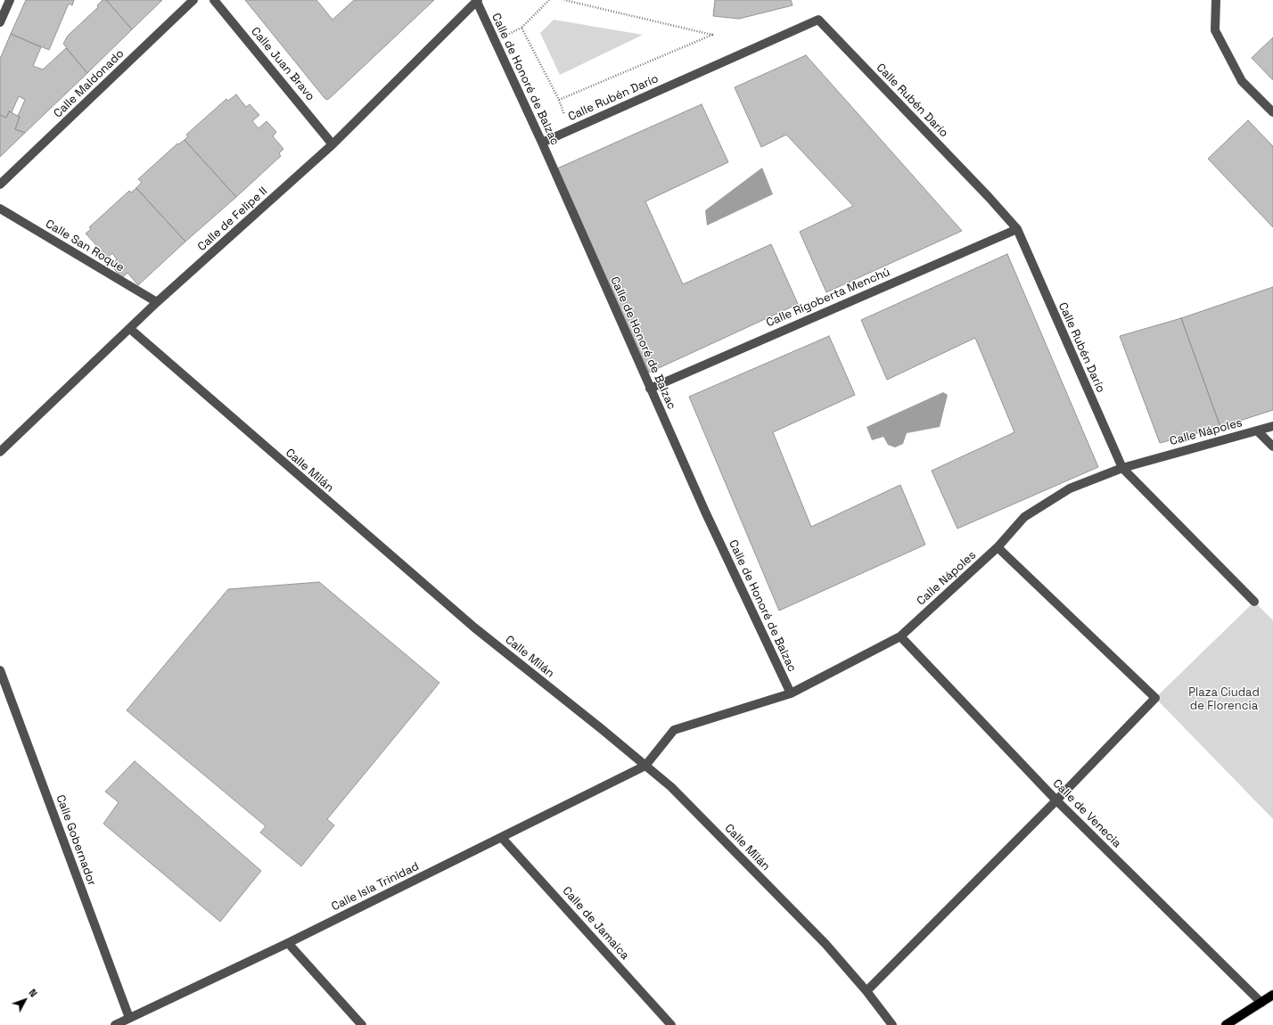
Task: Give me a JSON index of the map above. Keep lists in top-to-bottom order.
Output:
{
  "streets": {
    "street": [
      "Calle Juan Bravo",
      "Calle de Honoré de Balzac",
      "Calle Maldonado",
      "Calle Rubén Darío",
      "Calle de Felipe II",
      "Calle San Roque",
      "Calle Rigoberta Menchú",
      "Calle Nápoles",
      "Calle Milán",
      "Calle de Venecia",
      "Calle Gobernador",
      "Calle Isla Trinidad",
      "Calle de Jamaica"
    ]
  },
  "crossings": [
    ["Calle Juan Bravo", "Calle de Felipe II"],
    ["Calle de Honoré de Balzac", "Calle Rubén Darío"],
    ["Calle de Honoré de Balzac", "Calle de Felipe II"],
    ["Calle de Honoré de Balzac", "Calle Rigoberta Menchú"],
    ["Calle de Honoré de Balzac", "Calle Nápoles"],
    ["Calle Rubén Darío", "Calle Rigoberta Menchú"],
    ["Calle Rubén Darío", "Calle Nápoles"],
    ["Calle de Felipe II", "Calle San Roque"],
    ["Calle de Felipe II", "Calle Milán"],
    ["Calle Nápoles", "Calle Milán"],
    ["Calle Nápoles", "Calle de Venecia"],
    ["Calle Nápoles", "Calle Isla Trinidad"],
    ["Calle Milán", "Calle Isla Trinidad"],
    ["Calle Gobernador", "Calle Isla Trinidad"],
    ["Calle Isla Trinidad", "Calle de Jamaica"]
  ],
  "parks": ["Plaza Ciudad de Florencia"],
  "north": "top right"
}
